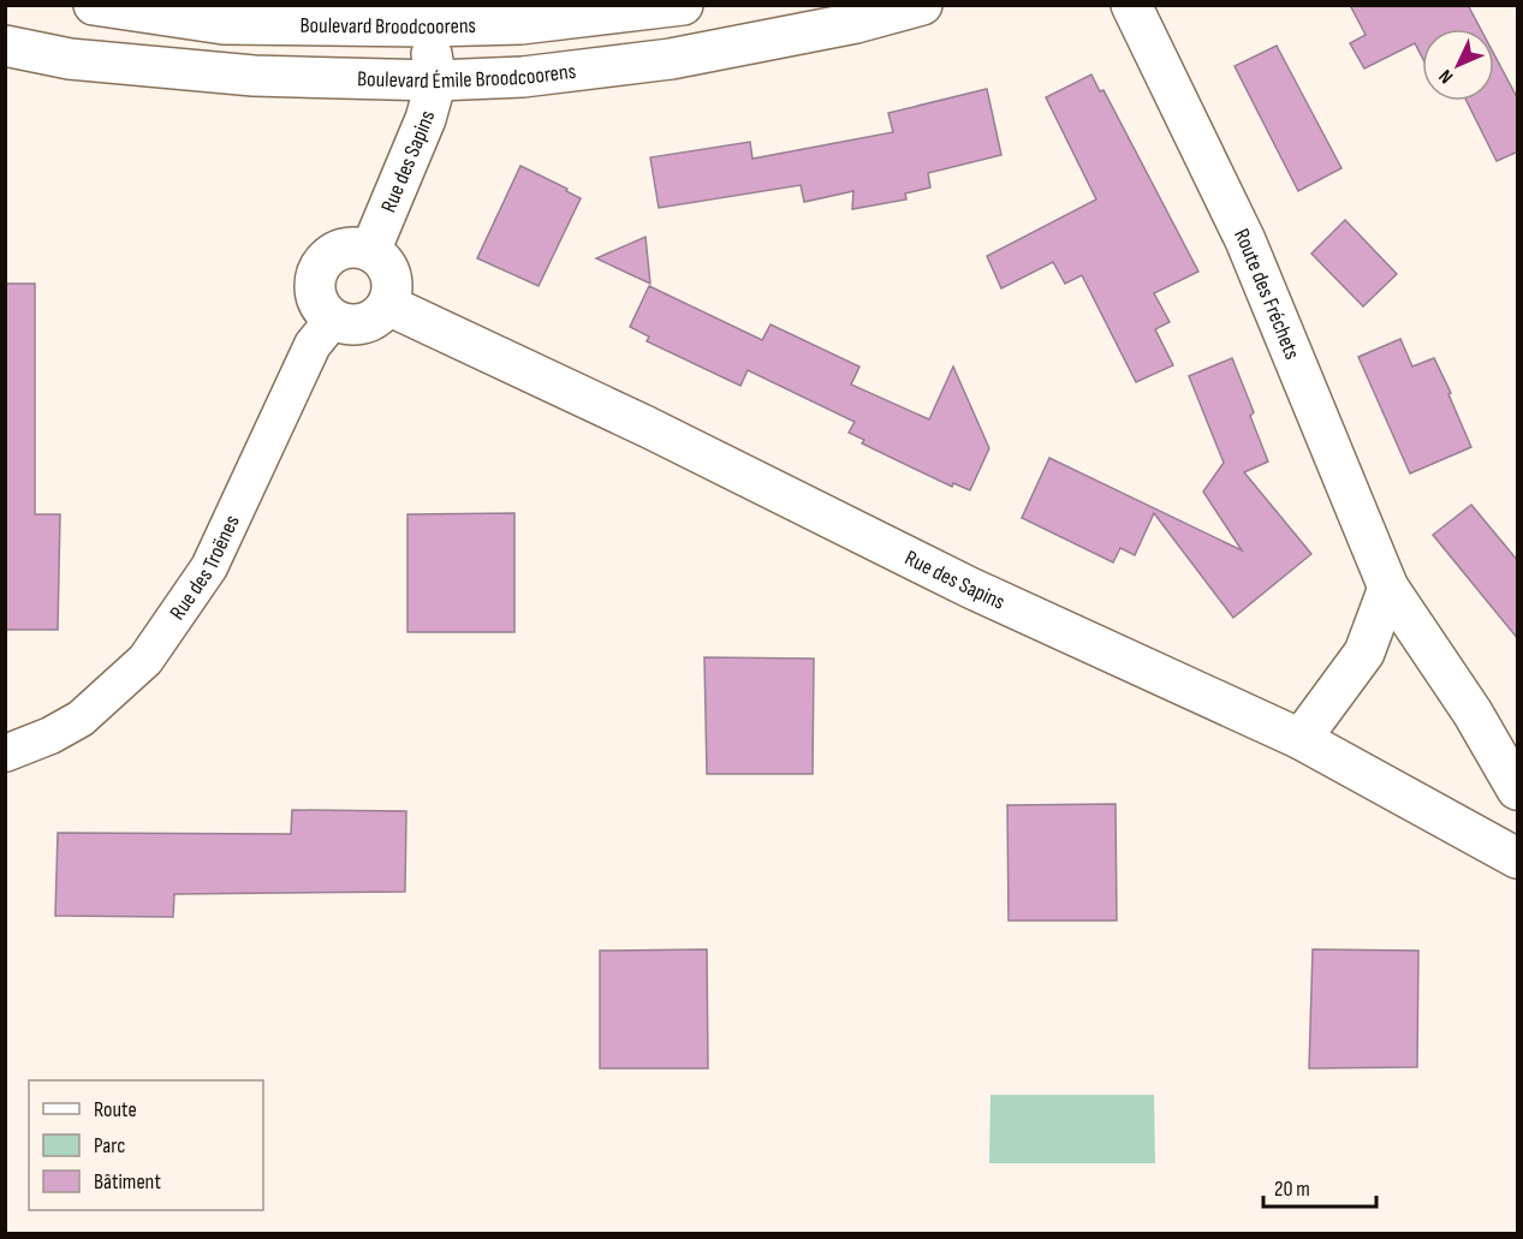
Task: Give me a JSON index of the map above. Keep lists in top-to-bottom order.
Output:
{
  "streets": {
    "street": [
      "Boulevard Broodcoorens",
      "Boulevard Émile Broodcoorens",
      "Rue des Sapins",
      "Route des Fréchets",
      "Rue des Troënes"
    ]
  },
  "crossings": [
    ["Boulevard Broodcoorens", "Rue des Sapins"],
    ["Boulevard Émile Broodcoorens", "Rue des Sapins"],
    ["Rue des Sapins", "Route des Fréchets"],
    ["Rue des Sapins", "Rue des Troënes"]
  ],
  "legend": ["Route", "Parc", "Bâtiment"],
  "scale_bar": "20 m",
  "north": "bottom left"
}
